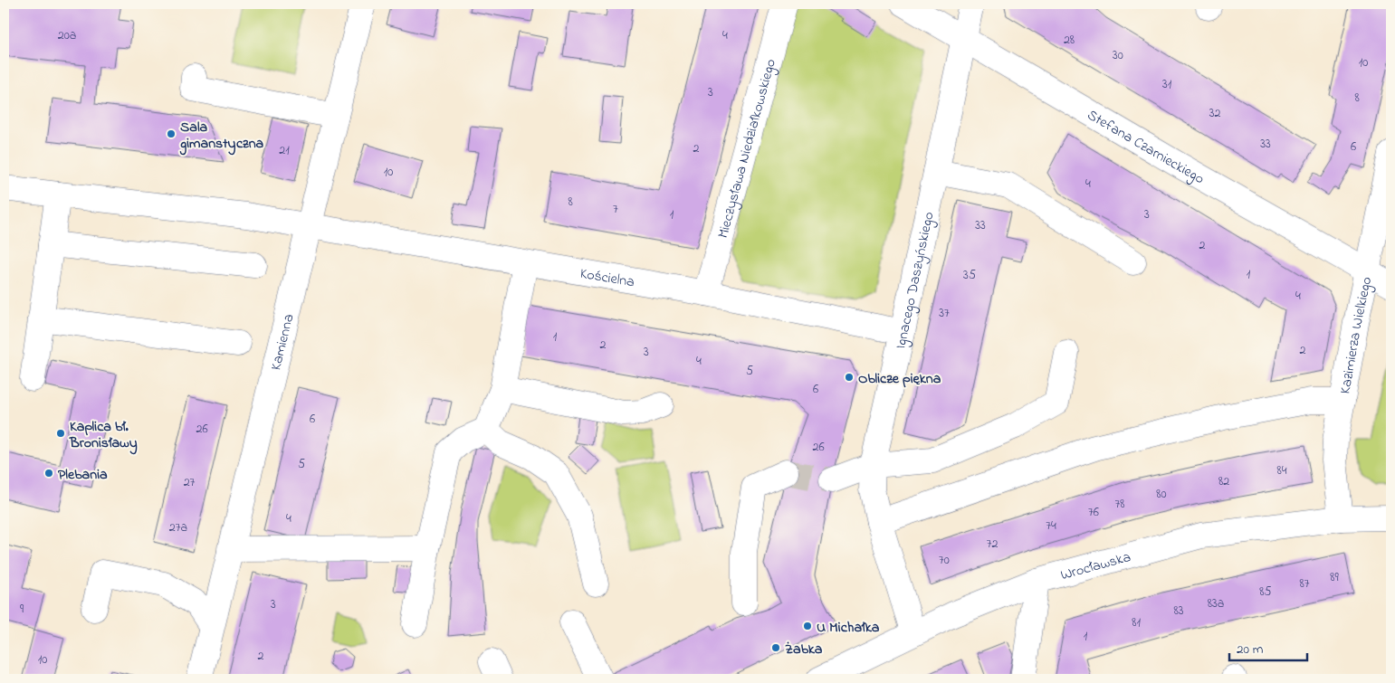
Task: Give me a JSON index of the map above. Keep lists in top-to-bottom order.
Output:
{
  "streets": {
    "street": [
      "Stefana Czarnieckiego",
      "Mieczysława Niedziałkowskiego",
      "Kościelna",
      "Ignacego Daszyńskiego",
      "Kazimierza Wielkiego",
      "Kamienna",
      "Wrocławska"
    ]
  },
  "crossings": [
    ["Stefana Czarnieckiego", "Ignacego Daszyńskiego"],
    ["Stefana Czarnieckiego", "Kazimierza Wielkiego"],
    ["Mieczysława Niedziałkowskiego", "Kościelna"],
    ["Kościelna", "Ignacego Daszyńskiego"],
    ["Kościelna", "Kamienna"],
    ["Ignacego Daszyńskiego", "Wrocławska"],
    ["Kazimierza Wielkiego", "Wrocławska"]
  ],
  "places": [
    "Sala gimanstyczna",
    "Oblicze piękna",
    "Kaplica bł. Bronisławy",
    "Plebania",
    "U Michałka",
    "Żabka"
  ],
  "house_numbers": [
    "20a",
    "4",
    "28",
    "30",
    "10",
    "31",
    "3",
    "8",
    "32",
    "33",
    "6",
    "2",
    "21",
    "10",
    "4",
    "8",
    "7",
    "1",
    "3",
    "33",
    "2",
    "1",
    "35",
    "4",
    "37",
    "1",
    "2",
    "2",
    "3",
    "4",
    "5",
    "6",
    "6",
    "26",
    "26",
    "5",
    "84",
    "82",
    "27",
    "80",
    "78",
    "76",
    "4",
    "74",
    "27a",
    "72",
    "70",
    "89",
    "87",
    "85",
    "83a",
    "3",
    "9",
    "83",
    "81",
    "1",
    "2",
    "10"
  ],
  "scale_bar": "20 m"
}
